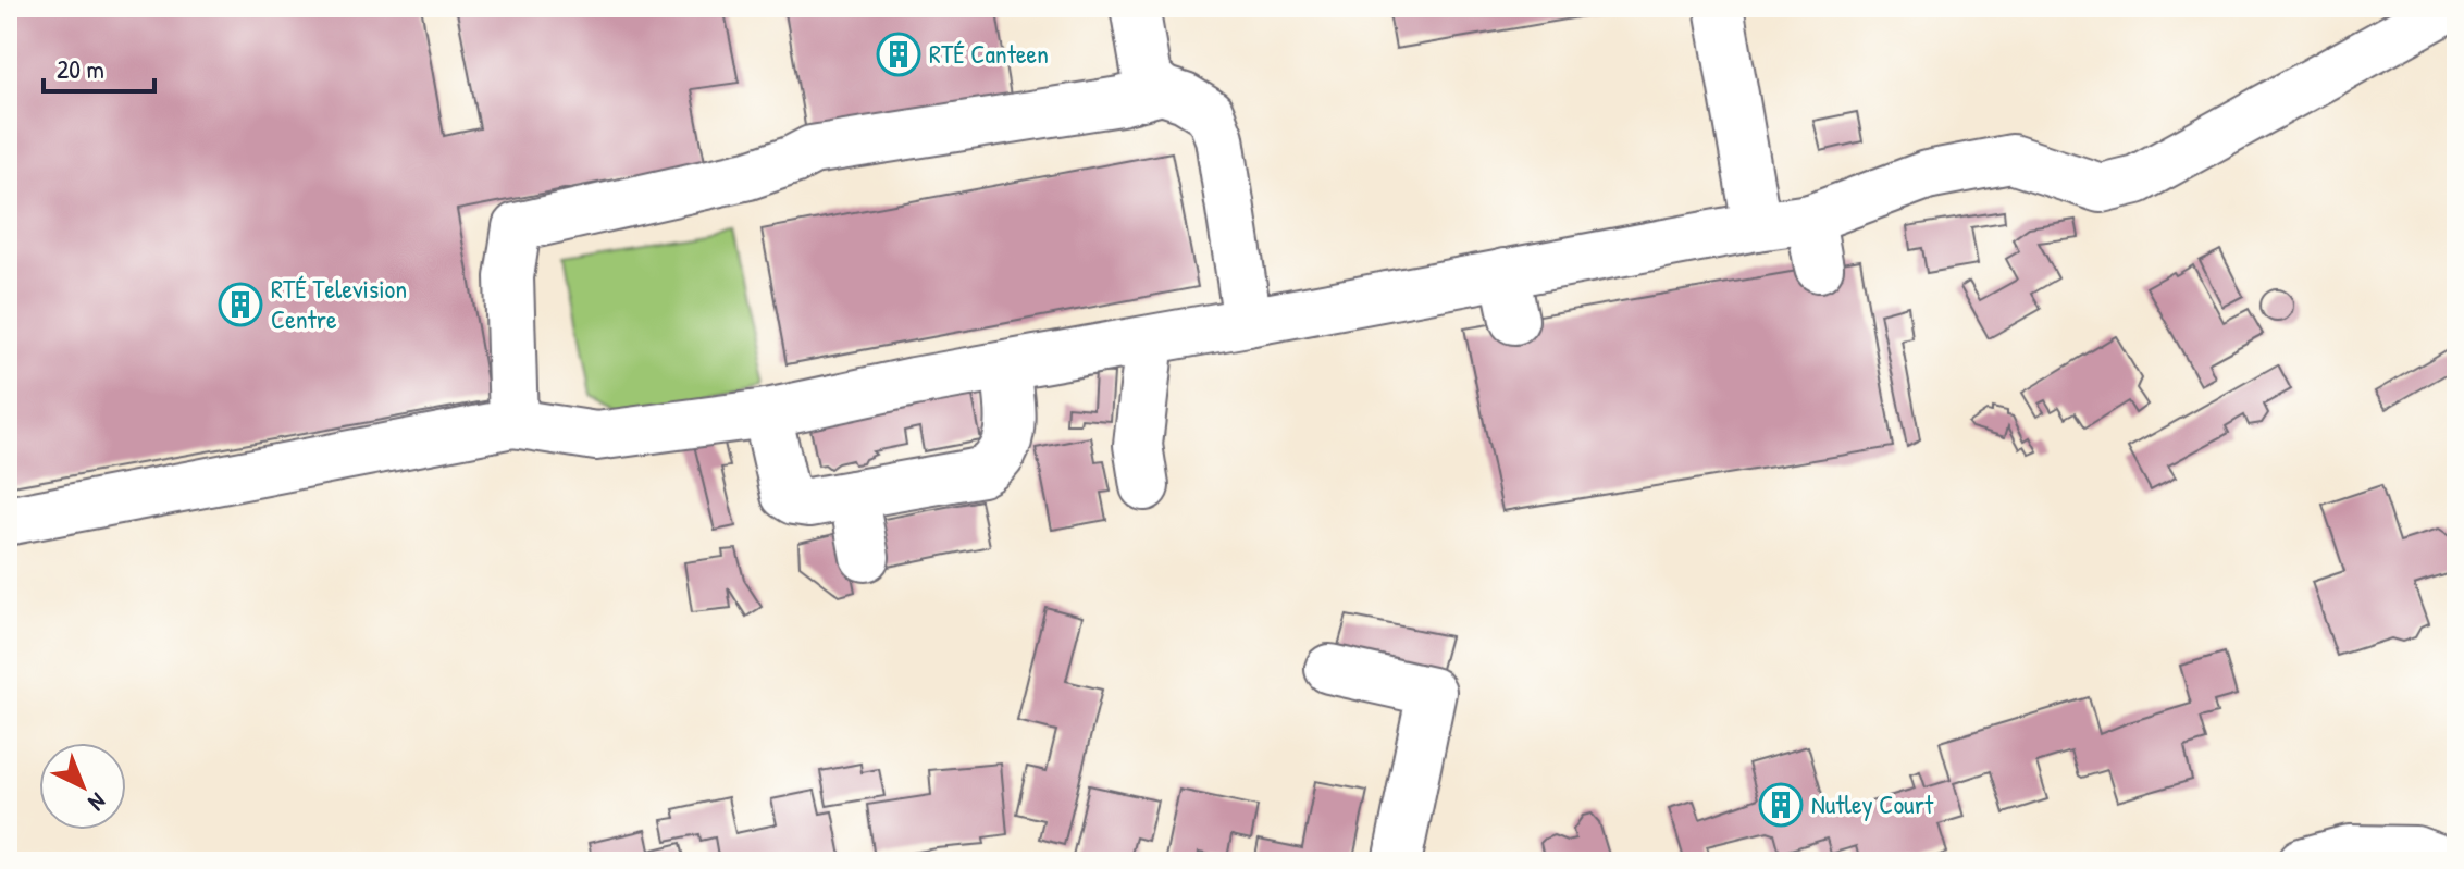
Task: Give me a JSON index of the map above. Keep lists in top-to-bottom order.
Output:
{
  "places": {
    "building": ["RTÉ Canteen", "RTÉ Television Centre", "Nutley Court"]
  },
  "scale_bar": "20 m",
  "north": "bottom right"
}
